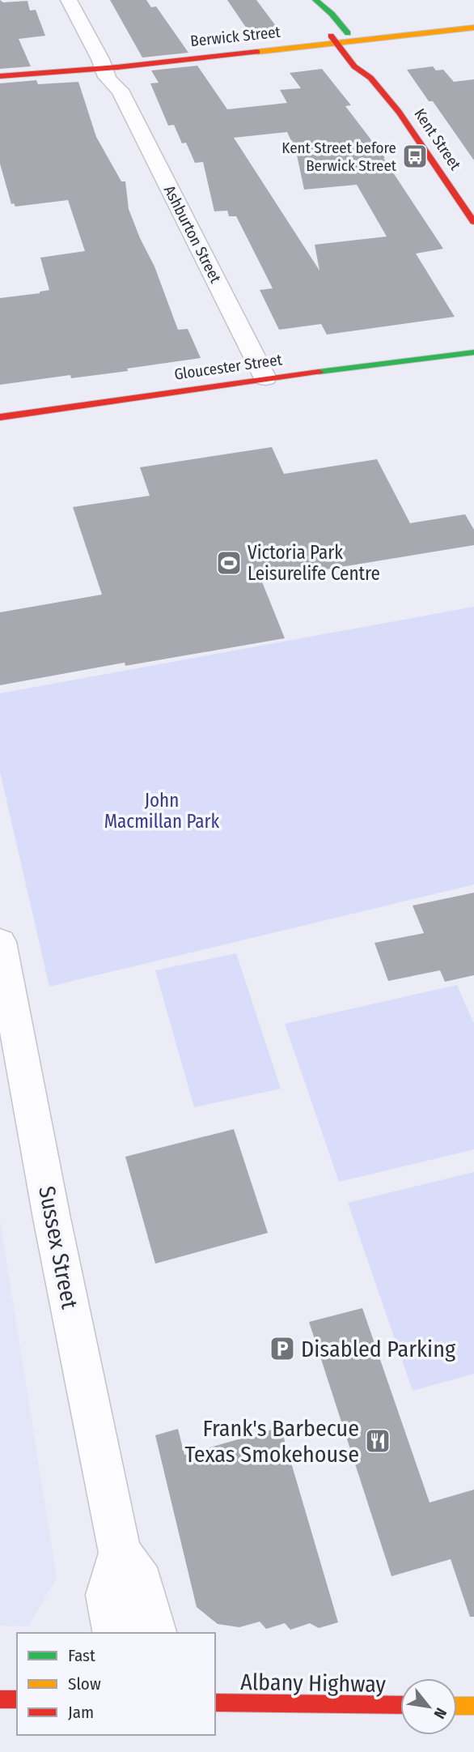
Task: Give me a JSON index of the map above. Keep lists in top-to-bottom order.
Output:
{
  "streets": {
    "main road": [
      "Berwick Street",
      "Kent Street",
      "Gloucester Street",
      "Albany Highway"
    ],
    "street": ["Ashburton Street", "Sussex Street"]
  },
  "crossings": [
    ["Berwick Street", "Kent Street"],
    ["Berwick Street", "Ashburton Street"],
    ["Ashburton Street", "Gloucester Street"]
  ],
  "parks": ["John Macmillan Park"],
  "places": {
    "bus stop": ["Kent Street before Berwick Street"],
    "sports": ["Victoria Park Leisurelife Centre"],
    "parking": ["Disabled Parking"],
    "restaurant": ["Frank's Barbecue Texas Smokehouse"]
  },
  "legend": ["Fast", "Slow", "Jam"],
  "north": "bottom right"
}
